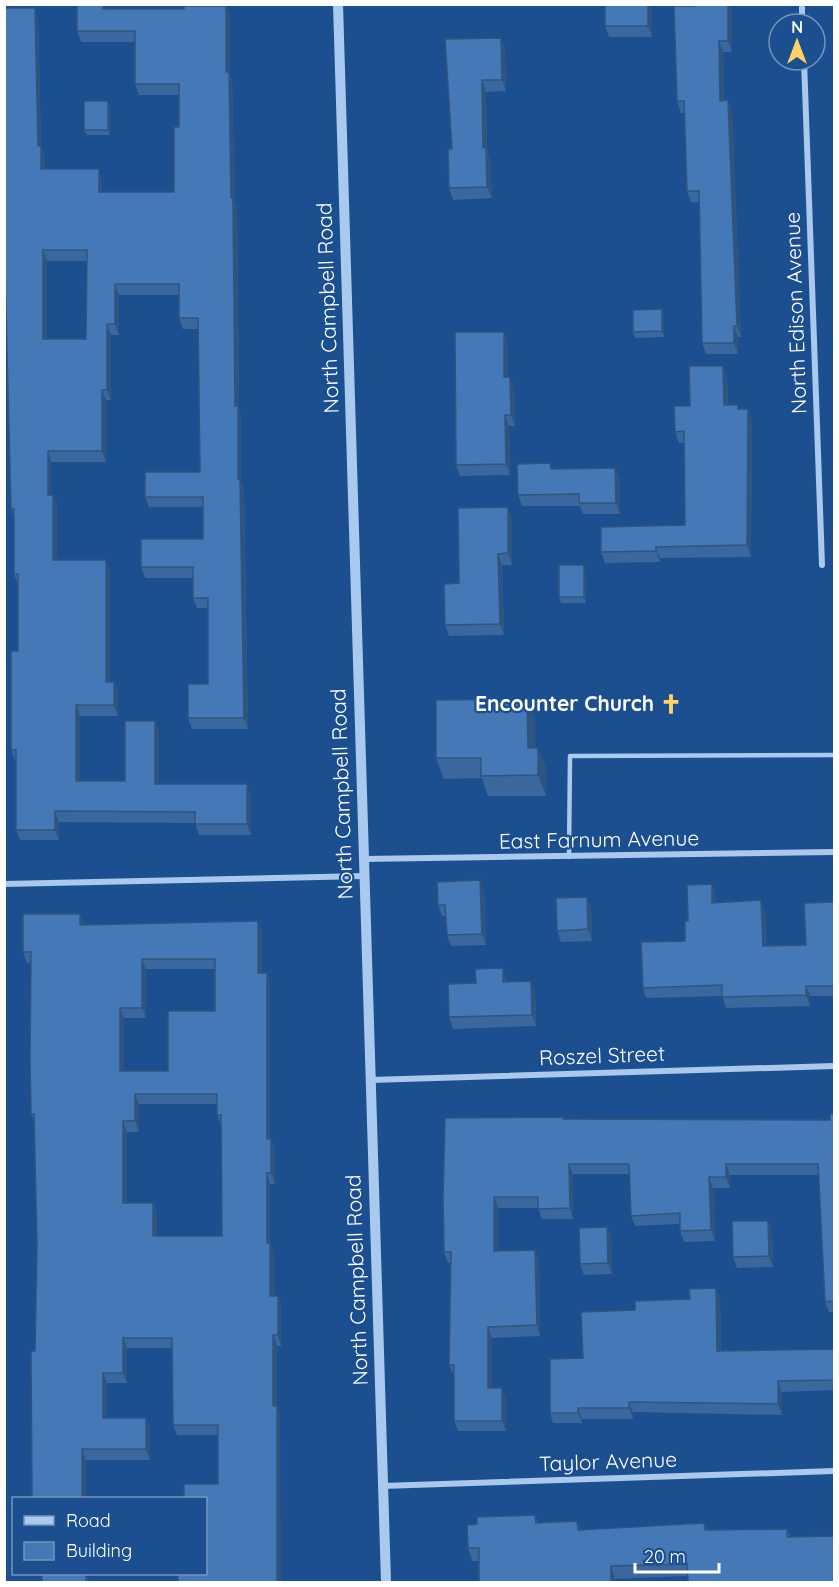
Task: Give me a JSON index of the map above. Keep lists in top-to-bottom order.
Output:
{
  "streets": {
    "street": [
      "North Campbell Road",
      "North Edison Avenue",
      "East Farnum Avenue",
      "Roszel Street",
      "Taylor Avenue"
    ]
  },
  "crossings": [
    ["North Campbell Road", "East Farnum Avenue"],
    ["North Campbell Road", "Roszel Street"],
    ["North Campbell Road", "Taylor Avenue"]
  ],
  "places": {
    "church": ["Encounter Church"]
  },
  "legend": ["Road", "Building"],
  "scale_bar": "20 m",
  "north": "top"
}
